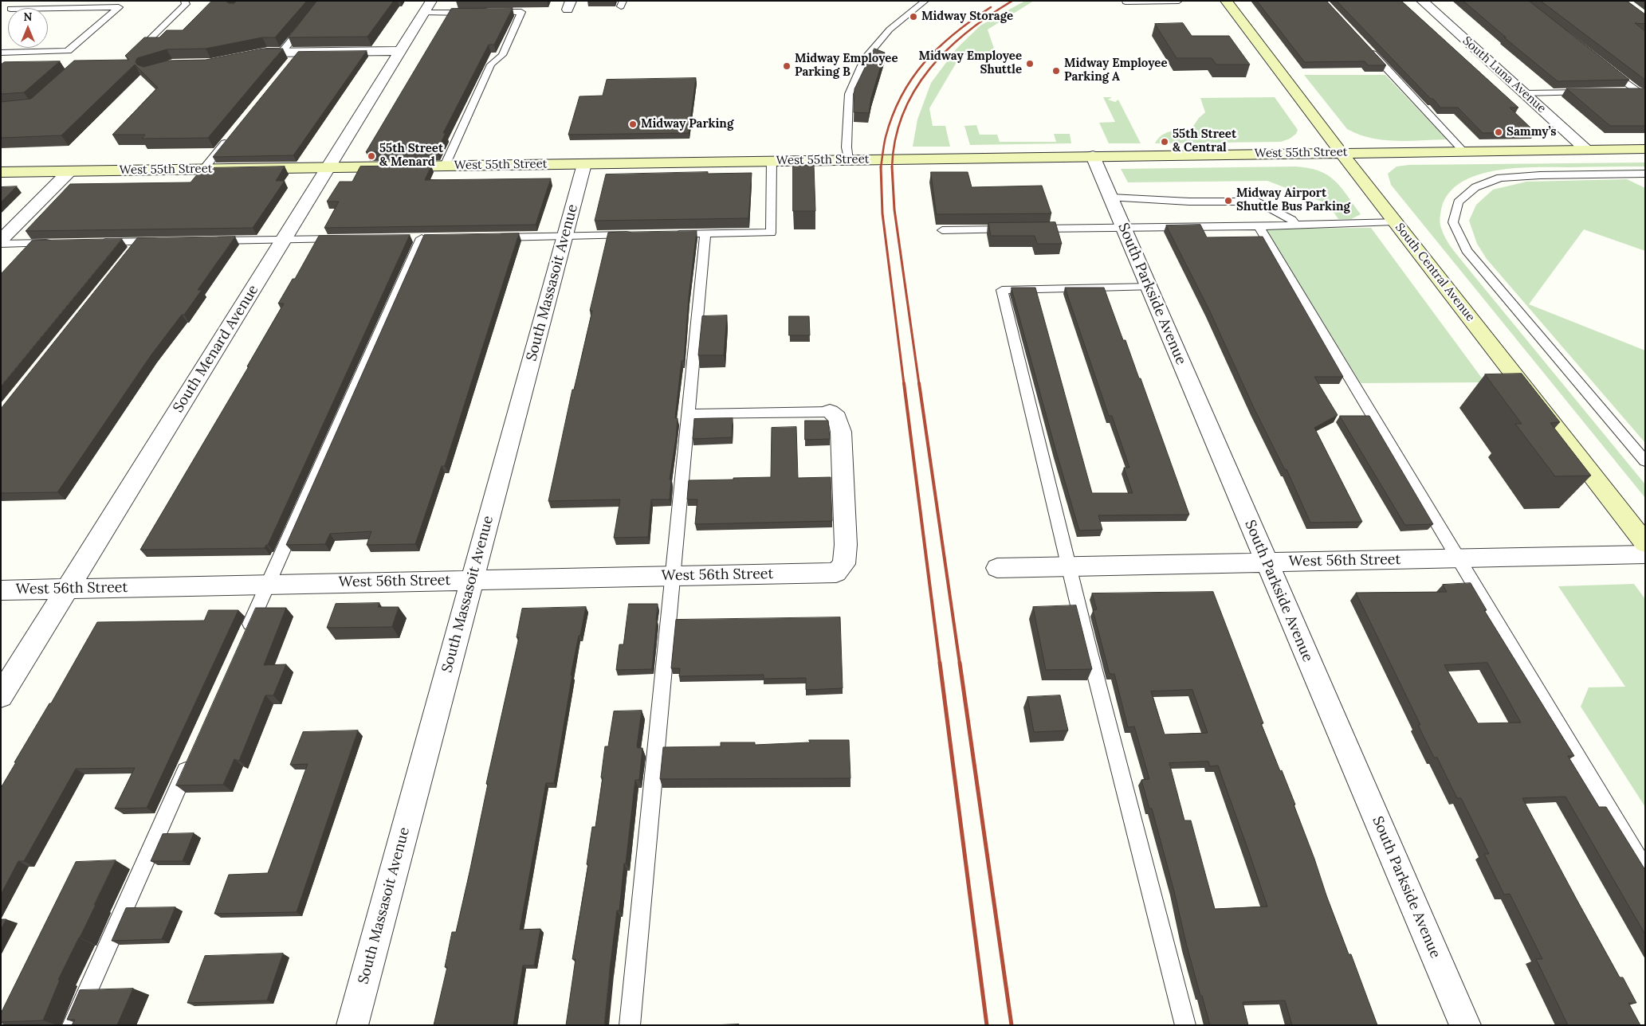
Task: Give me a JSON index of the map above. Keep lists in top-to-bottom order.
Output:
{
  "streets": {
    "main road": ["West 55th Street", "South Central Avenue"],
    "street": [
      "South Luna Avenue",
      "South Massasoit Avenue",
      "South Parkside Avenue",
      "South Menard Avenue",
      "West 56th Street"
    ]
  },
  "crossings": [
    ["South Luna Avenue", "West 55th Street"],
    ["West 55th Street", "South Central Avenue"],
    ["West 55th Street", "South Massasoit Avenue"],
    ["West 55th Street", "South Parkside Avenue"],
    ["West 55th Street", "South Menard Avenue"],
    ["South Massasoit Avenue", "West 56th Street"],
    ["South Parkside Avenue", "West 56th Street"],
    ["South Menard Avenue", "West 56th Street"]
  ],
  "places": [
    "Midway Storage",
    "Midway Employee Shuttle",
    "Midway Employee Parking B",
    "Midway Employee Parking A",
    "Midway Parking",
    "Sammy’s",
    "55th Street & Central",
    "55th Street & Menard",
    "Midway Airport Shuttle Bus Parking"
  ],
  "north": "top"
}
